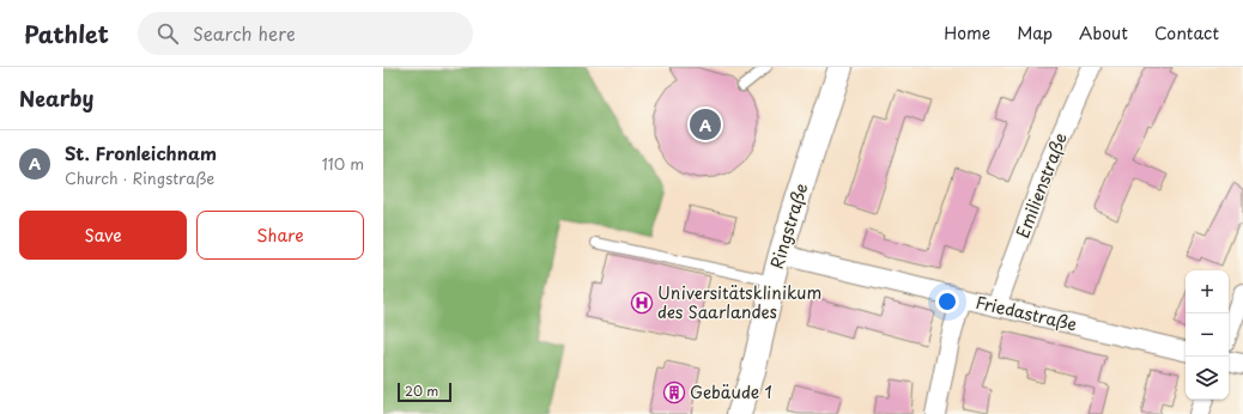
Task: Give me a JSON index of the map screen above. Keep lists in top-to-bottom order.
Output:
{
  "streets": {
    "street": ["Emilienstraße", "Ringstraße", "Friedastraße"]
  },
  "crossings": [
    ["Emilienstraße", "Friedastraße"],
    ["Ringstraße", "Friedastraße"]
  ],
  "places": {
    "hospital": ["Universitätsklinikum des Saarlandes"],
    "building": ["Gebäude 1"]
  },
  "scale_bar": "20 m",
  "page": {
    "header": "Pathlet",
    "search": "Search here",
    "nav": [
      "Home",
      "Map",
      "About",
      "Contact"
    ],
    "heading": "Nearby",
    "pins": "A",
    "list": [
      {
        "mark": "A",
        "name": "St. Fronleichnam",
        "note": "Church · Ringstraße",
        "value": "110 m"
      }
    ],
    "buttons": ["Save", "Share"],
    "map_buttons": ["+", "−"],
    "scale": "20 m"
  }
}
